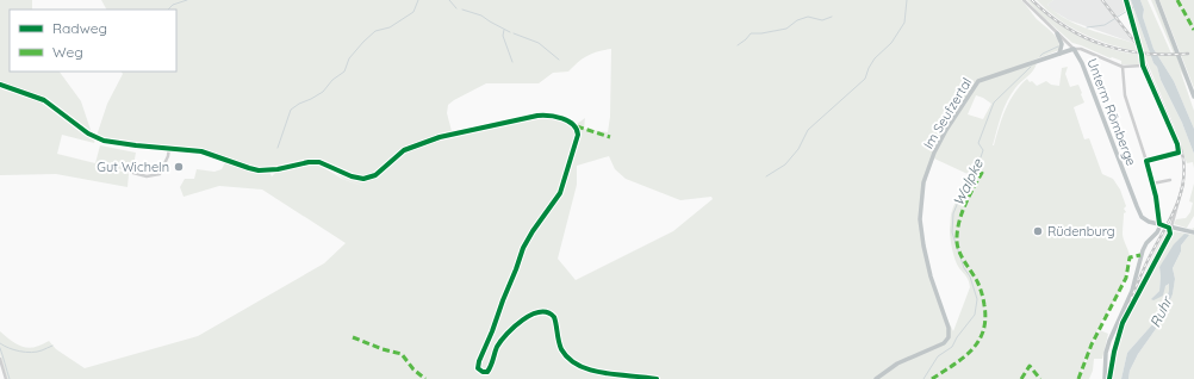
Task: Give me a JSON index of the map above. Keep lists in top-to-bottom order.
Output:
{
  "streets": {
    "main road": ["Unterm Römberge", "Im Seufzertal"]
  },
  "crossings": [
    ["Unterm Römberge", "Im Seufzertal"]
  ],
  "water": ["Walpke", "Ruhr"],
  "places": ["Gut Wicheln", "Rüdenburg"],
  "legend": ["Radweg", "Weg"]
}
